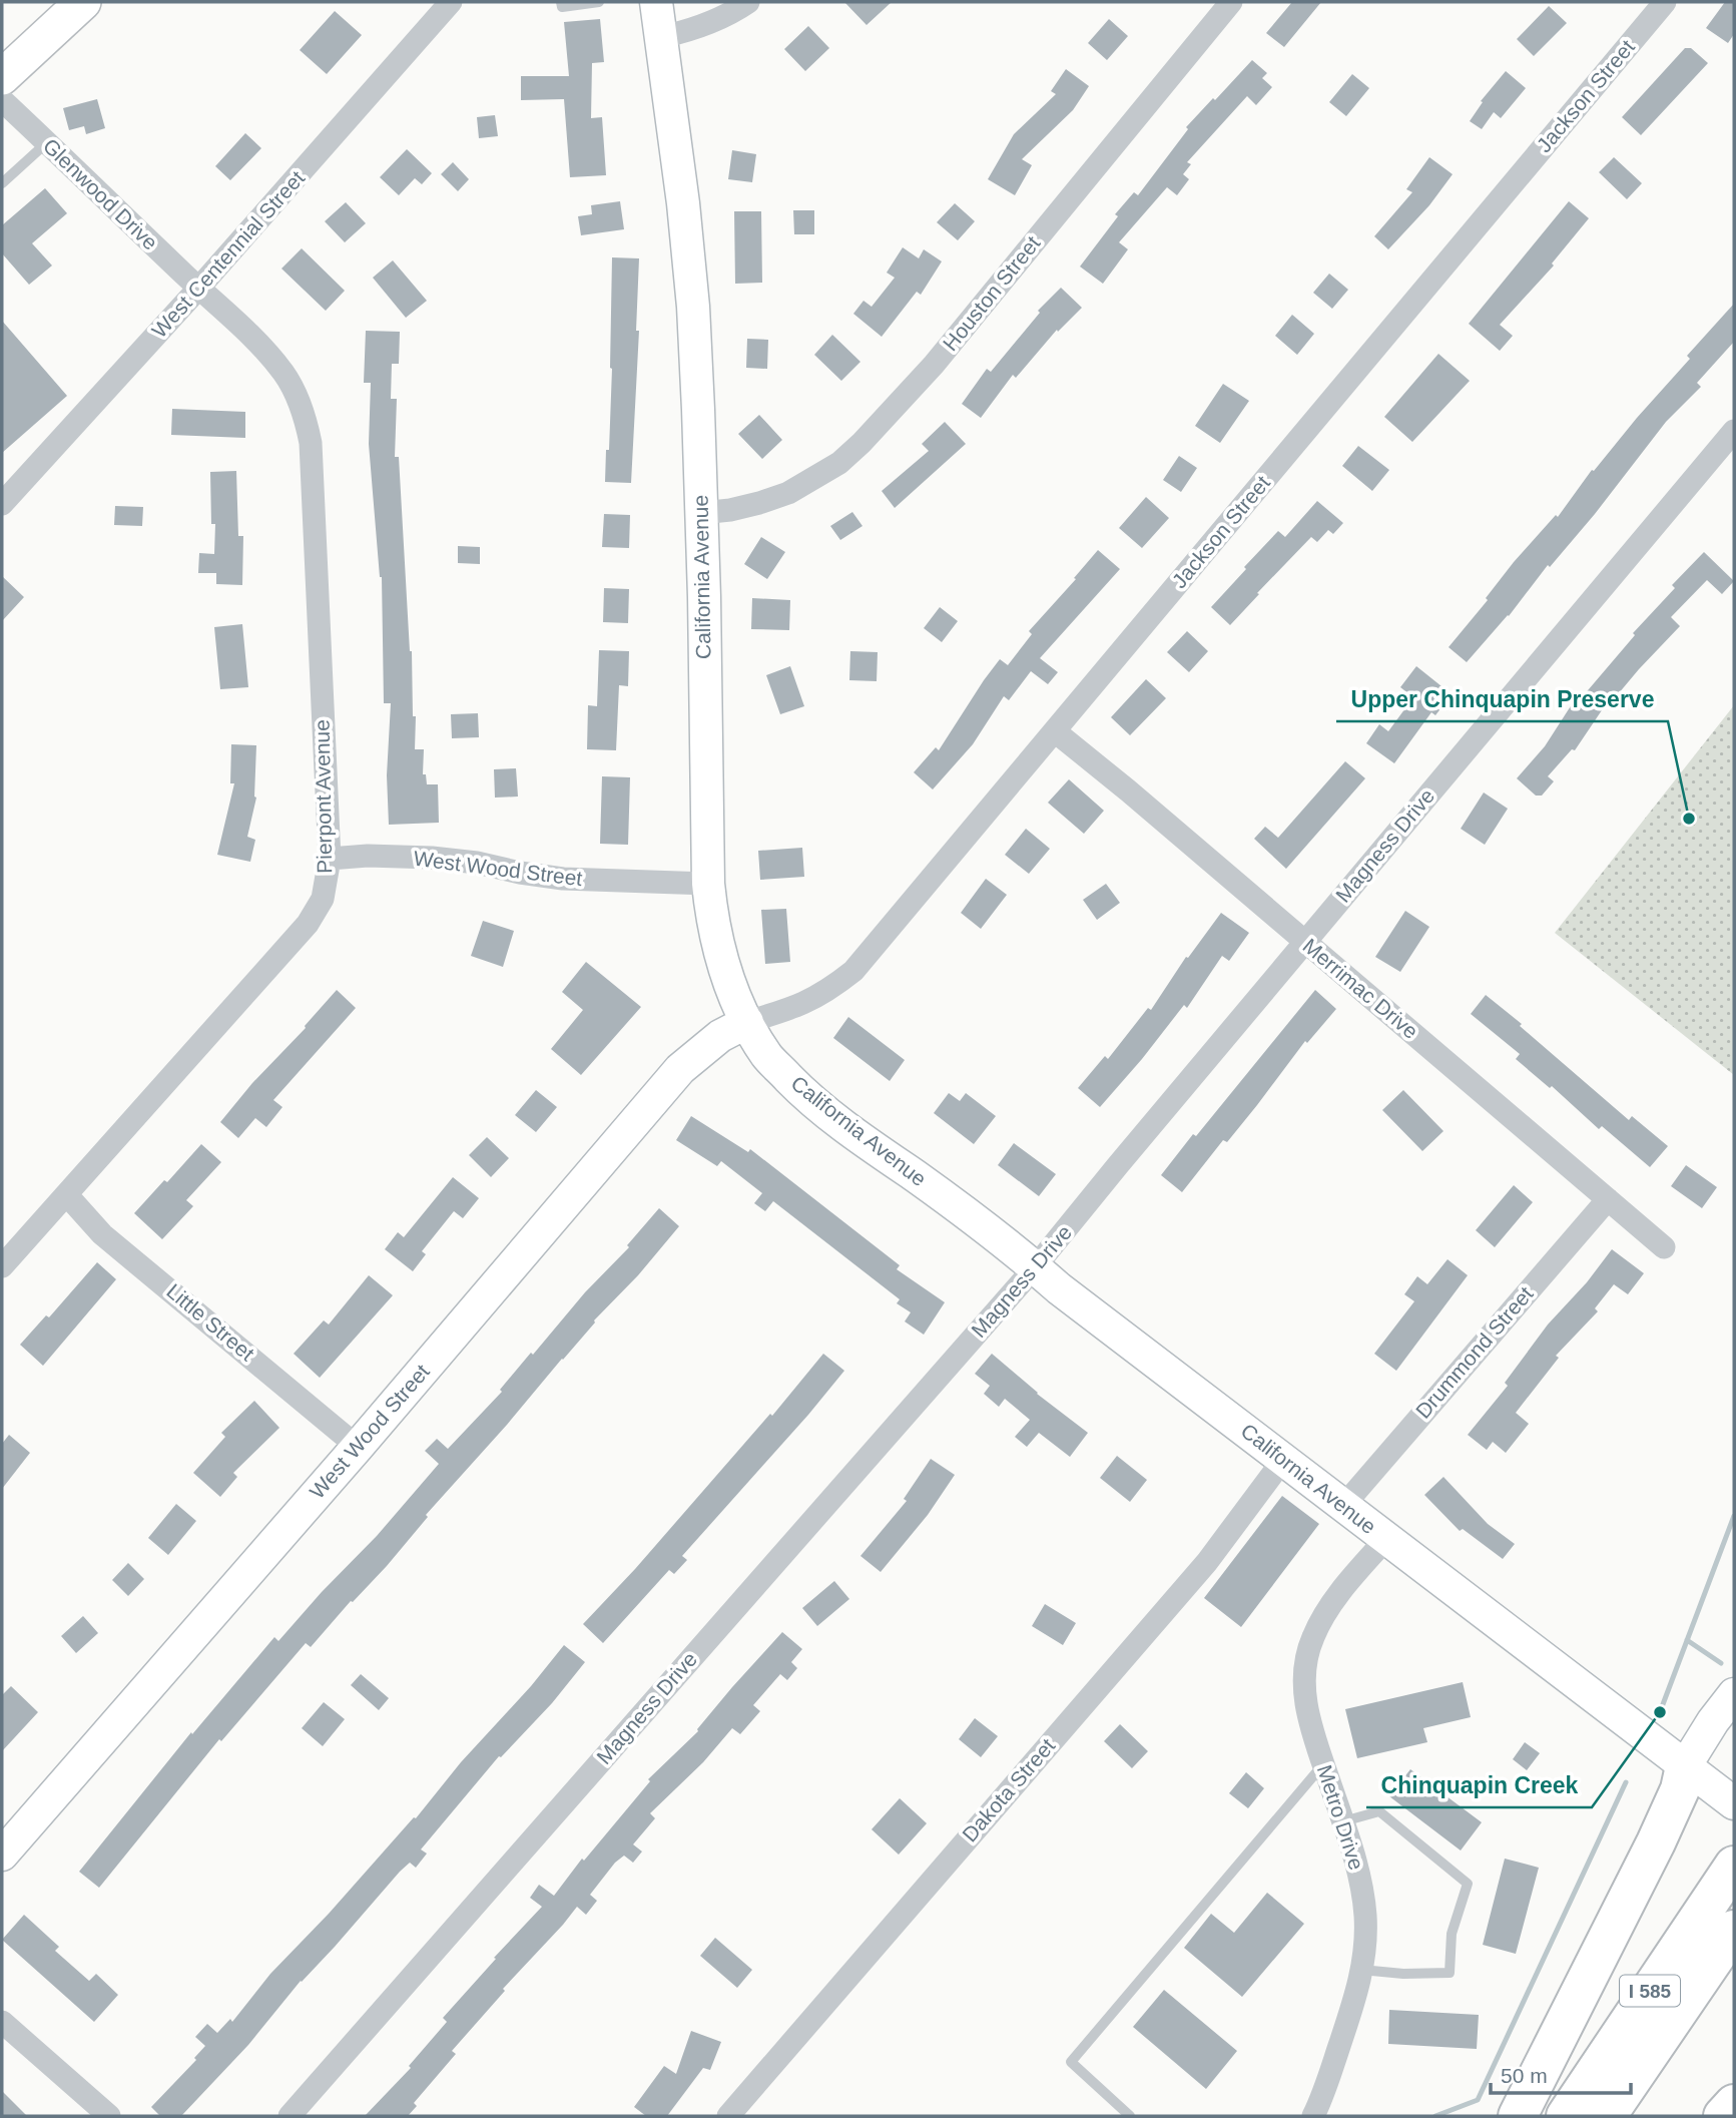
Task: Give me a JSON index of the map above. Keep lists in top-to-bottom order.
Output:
{
  "streets": {
    "highway": ["I 585"],
    "main road": ["California Avenue", "West Wood Street"],
    "street": [
      "Jackson Street",
      "Glenwood Drive",
      "West Centennial Street",
      "Houston Street",
      "Pierpont Avenue",
      "Magness Drive",
      "Merrimac Drive",
      "Little Street",
      "Drummond Street",
      "Dakota Street",
      "Metro Drive"
    ]
  },
  "crossings": [
    ["Jackson Street", "California Avenue"],
    ["Jackson Street", "West Wood Street"],
    ["Jackson Street", "Merrimac Drive"],
    ["Glenwood Drive", "West Centennial Street"],
    ["Glenwood Drive", "Pierpont Avenue"],
    ["West Centennial Street", "Pierpont Avenue"],
    ["Houston Street", "California Avenue"],
    ["California Avenue", "Magness Drive"],
    ["California Avenue", "West Wood Street"],
    ["California Avenue", "Drummond Street"],
    ["California Avenue", "Dakota Street"],
    ["California Avenue", "Metro Drive"],
    ["Pierpont Avenue", "West Wood Street"],
    ["Pierpont Avenue", "Little Street"],
    ["Magness Drive", "Merrimac Drive"],
    ["West Wood Street", "Little Street"],
    ["Merrimac Drive", "Drummond Street"]
  ],
  "places": ["Upper Chinquapin Preserve", "Chinquapin Creek"],
  "scale_bar": "50 m"
}
